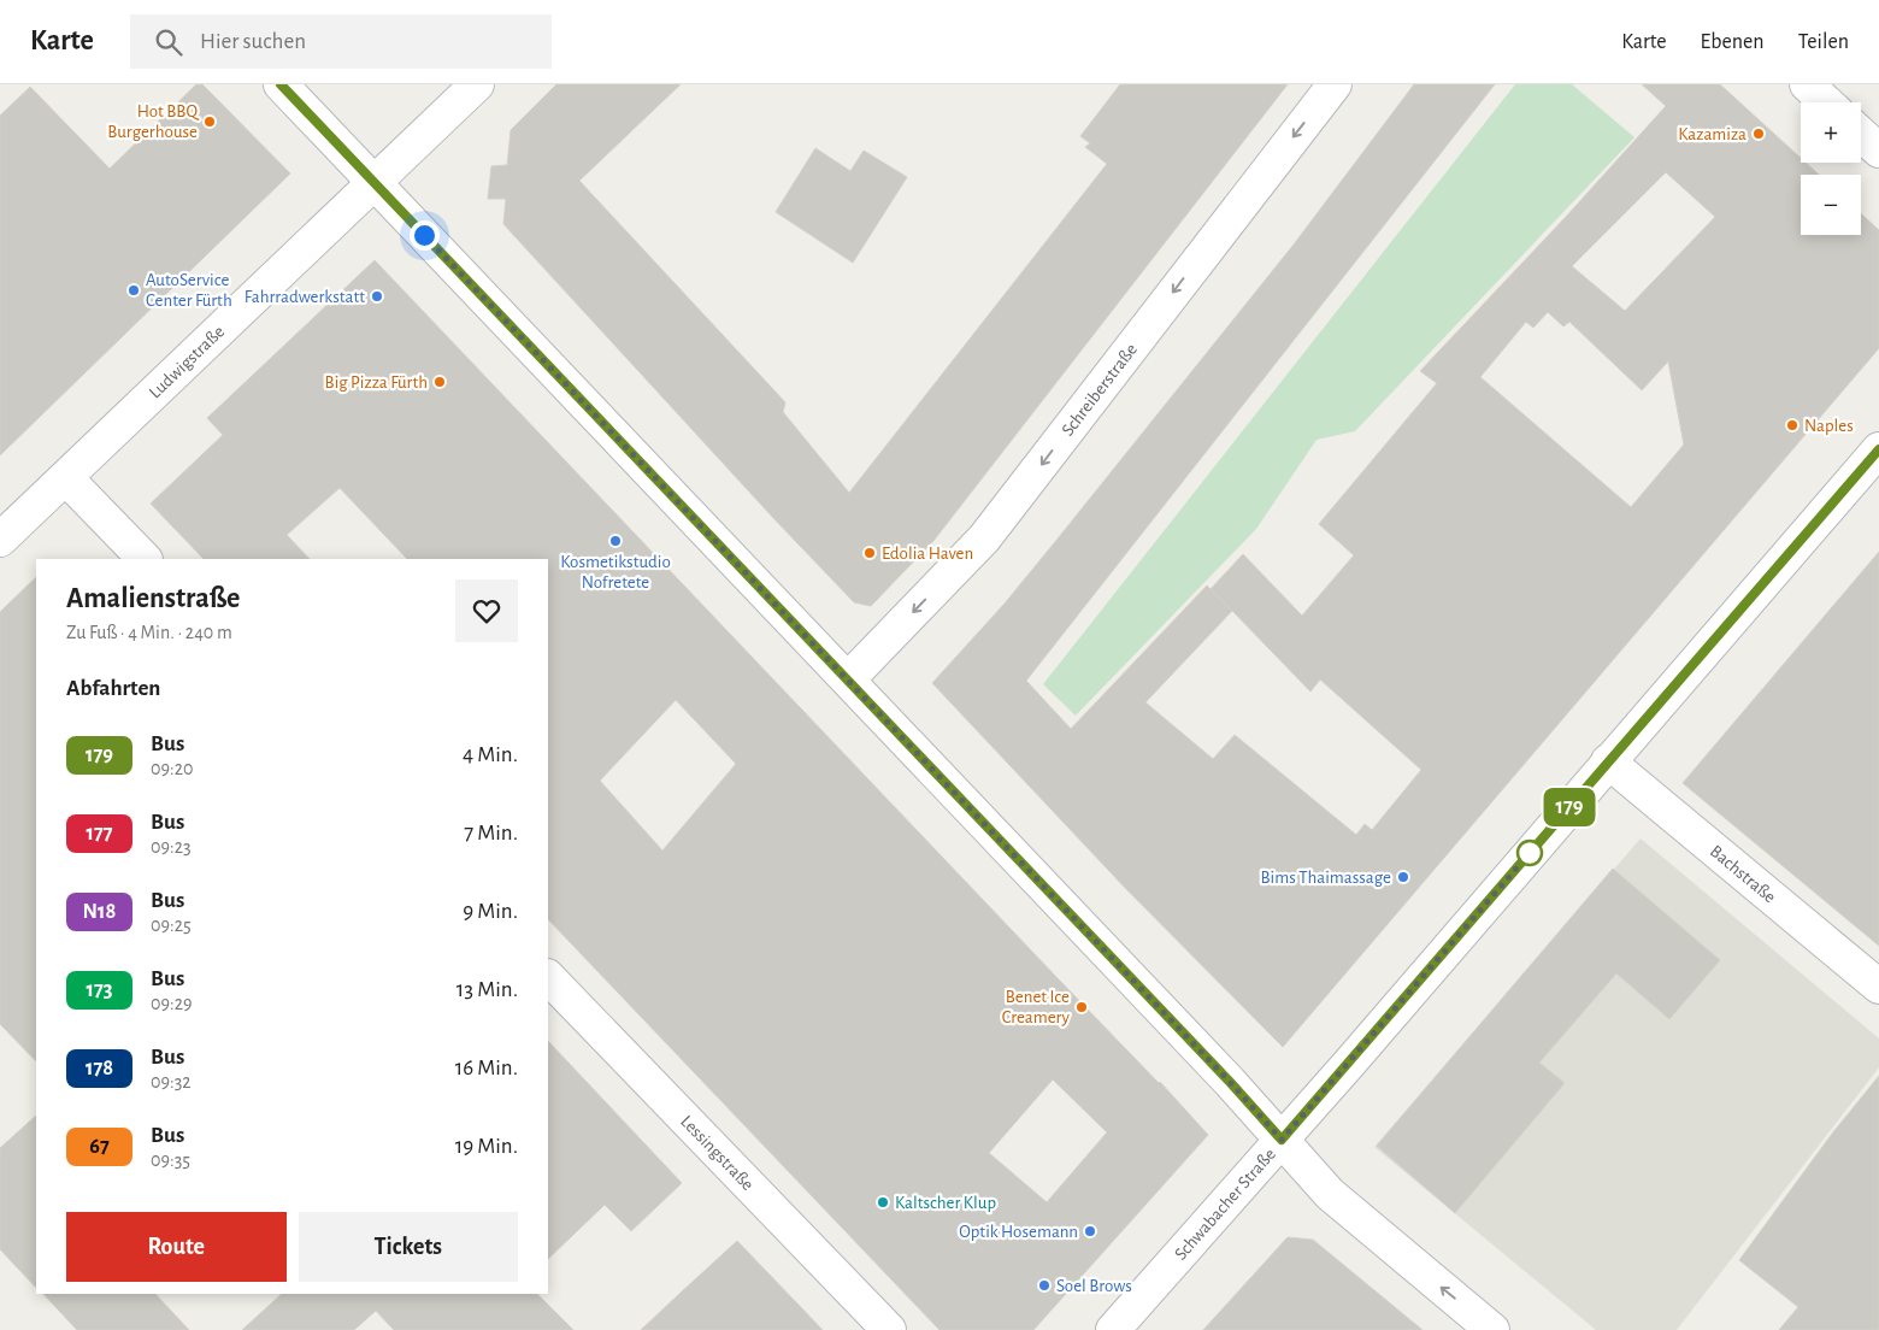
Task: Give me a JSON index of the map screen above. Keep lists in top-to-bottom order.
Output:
{
  "streets": {
    "street": [
      "Ludwigstraße",
      "Schreiberstraße",
      "Bachstraße",
      "Lessingstraße",
      "Schwabacher Straße"
    ]
  },
  "crossings": [
    ["Bachstraße", "Schwabacher Straße"]
  ],
  "one_way": ["Schreiberstraße"],
  "places": [
    "Hot BBQ Burgerhouse",
    "Kazamiza",
    "AutoService Center Fürth",
    "Fahrradwerkstatt",
    "Big Pizza Fürth",
    "Naples",
    "Kosmetikstudio Nofretete",
    "Edolia Haven",
    "Bims Thaimassage",
    "Benet Ice Creamery",
    "Kaltscher Klup",
    "Optik Hosemann",
    "Soel Brows"
  ],
  "lines": ["bus line 179"],
  "page": {
    "header": "Karte",
    "search": "Hier suchen",
    "nav": ["Karte", "Ebenen", "Teilen"],
    "on_map": "179",
    "map_buttons": ["+", "−"],
    "heading": [
      ["Amalienstraße", "Zu Fuß · 4 Min. · 240 m"],
      "Abfahrten"
    ],
    "list": [
      {
        "mark": "179",
        "name": "Bus",
        "note": "09:20",
        "value": "4 Min."
      },
      {
        "mark": "177",
        "name": "Bus",
        "note": "09:23",
        "value": "7 Min."
      },
      {
        "mark": "N18",
        "name": "Bus",
        "note": "09:25",
        "value": "9 Min."
      },
      {
        "mark": "173",
        "name": "Bus",
        "note": "09:29",
        "value": "13 Min."
      },
      {
        "mark": "178",
        "name": "Bus",
        "note": "09:32",
        "value": "16 Min."
      },
      {
        "mark": "67",
        "name": "Bus",
        "note": "09:35",
        "value": "19 Min."
      }
    ],
    "buttons": ["Route", "Tickets"]
  }
}
